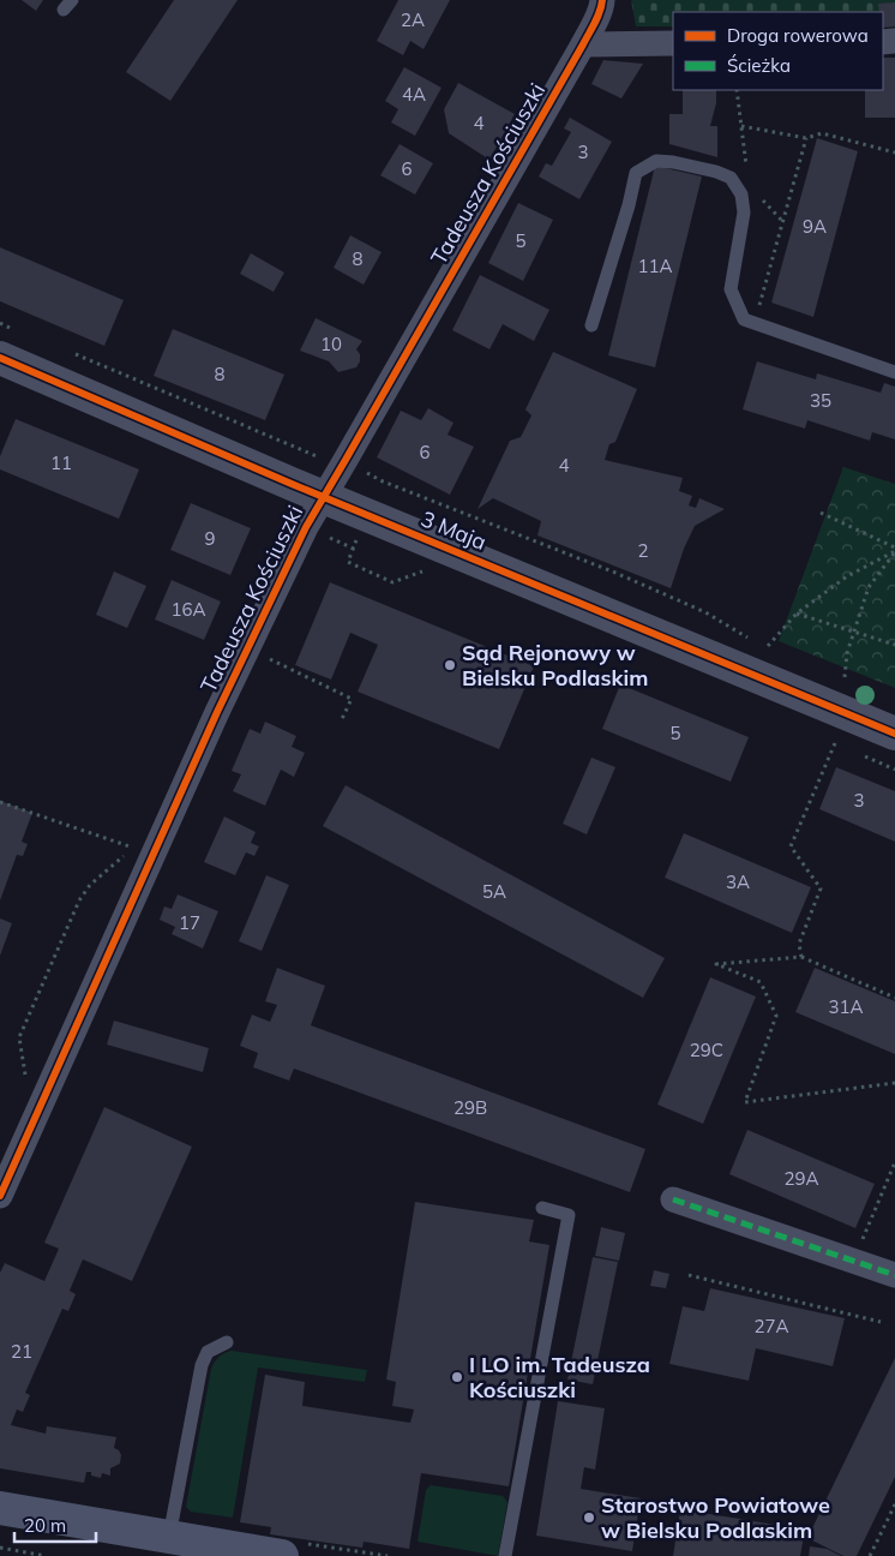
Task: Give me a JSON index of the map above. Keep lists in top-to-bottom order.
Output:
{
  "streets": {
    "street": ["Tadeusza Kościuszki", "3 Maja"]
  },
  "crossings": [
    ["Tadeusza Kościuszki", "3 Maja"]
  ],
  "places": ["Sąd Rejonowy w Bielsku Podlaskim", "I LO im. Tadeusza Kościuszki", "Starostwo Powiatowe w Bielsku Podlaskim"],
  "house_numbers": [
    "2A",
    "4A",
    "4",
    "3",
    "6",
    "9A",
    "5",
    "8",
    "11A",
    "10",
    "8",
    "35",
    "6",
    "11",
    "4",
    "9",
    "2",
    "16A",
    "5",
    "3",
    "3A",
    "5A",
    "17",
    "31A",
    "29C",
    "29B",
    "29A",
    "27A",
    "21"
  ],
  "legend": ["Droga rowerowa", "Ścieżka"],
  "scale_bar": "20 m"
}
